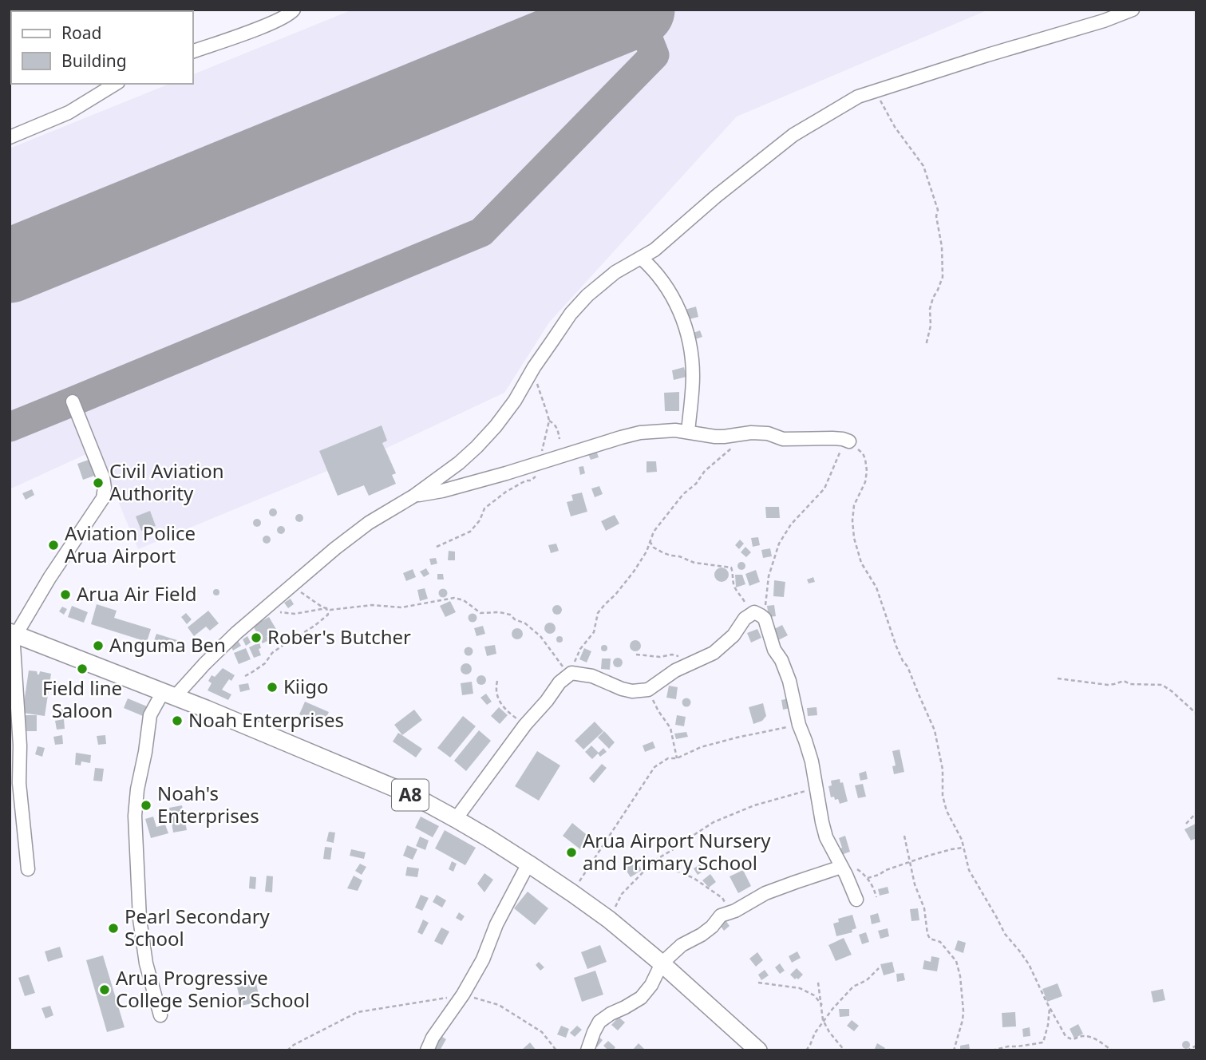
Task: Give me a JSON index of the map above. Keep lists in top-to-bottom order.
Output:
{
  "streets": {
    "main road": ["A8"]
  },
  "places": [
    "Civil Aviation Authority",
    "Aviation Police Arua Airport",
    "Arua Air Field",
    "Rober's Butcher",
    "Anguma Ben",
    "Field line Saloon",
    "Kiigo",
    "Noah Enterprises",
    "Noah's Enterprises",
    "Arua Airport Nursery and Primary School",
    "Pearl Secondary School",
    "Arua Progressive College Senior School"
  ],
  "legend": ["Road", "Building"]
}
